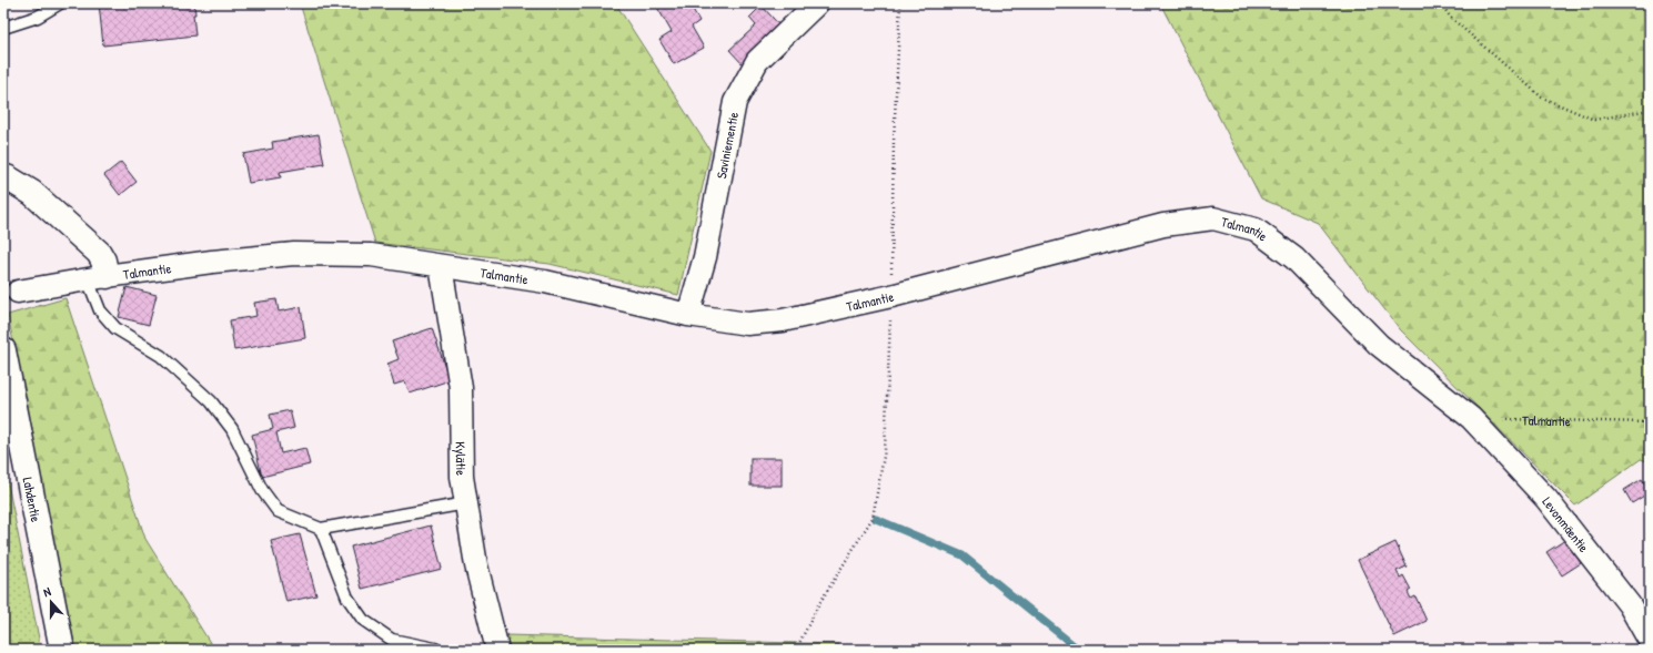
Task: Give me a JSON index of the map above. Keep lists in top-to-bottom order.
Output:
{
  "streets": {
    "main road": ["Lahdentie"],
    "street": [
      "Saviniementie",
      "Talmantie",
      "Kylätie",
      "Levonmäentie"
    ]
  },
  "crossings": [
    ["Saviniementie", "Talmantie"],
    ["Talmantie", "Kylätie"],
    ["Talmantie", "Levonmäentie"]
  ],
  "north": "top"
}
